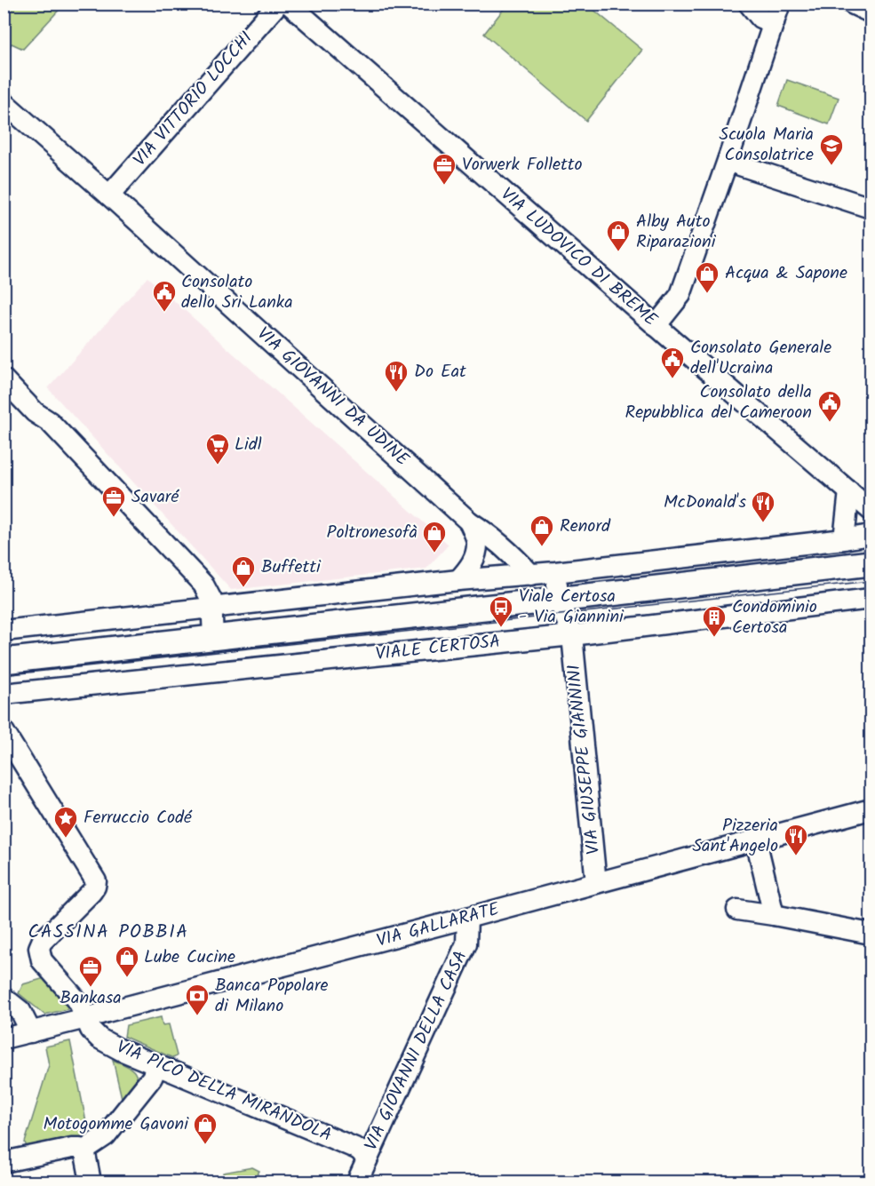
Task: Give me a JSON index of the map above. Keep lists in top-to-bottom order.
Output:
{
  "streets": {
    "main road": ["VIALE CERTOSA"],
    "street": [
      "VIA VITTORIO LOCCHI",
      "VIA LUDOVICO DI BREME",
      "VIA GIOVANNI DA UDINE",
      "VIA GIUSEPPE GIANNINI",
      "VIA GALLARATE",
      "VIA GIOVANNI DELLA CASA",
      "VIA PICO DELLA MIRANDOLA"
    ]
  },
  "crossings": [
    ["VIA VITTORIO LOCCHI", "VIA GIOVANNI DA UDINE"],
    ["VIALE CERTOSA", "VIA GIUSEPPE GIANNINI"],
    ["VIA GIUSEPPE GIANNINI", "VIA GALLARATE"],
    ["VIA GALLARATE", "VIA GIOVANNI DELLA CASA"],
    ["VIA GALLARATE", "VIA PICO DELLA MIRANDOLA"],
    ["VIA GIOVANNI DELLA CASA", "VIA PICO DELLA MIRANDOLA"]
  ],
  "districts": ["CASSINA POBBIA"],
  "places": {
    "school or university": ["Scuola Maria Consolatrice"],
    "office": ["Vorwerk Folletto", "Savaré", "Bankasa"],
    "shop": [
      "Alby Auto Riparazioni",
      "Acqua & Sapone",
      "Renord",
      "Poltronesofà",
      "Buffetti",
      "Lube Cucine",
      "Motogomme Gavoni"
    ],
    "public building": ["Consolato dello Sri Lanka", "Consolato Generale dell'Ucraina", "Consolato della Repubblica del Cameroon"],
    "restaurant": ["Do Eat", "McDonald's", "Pizzeria Sant'Angelo"],
    "supermarket": ["Lidl"],
    "bus stop": ["Viale Certosa - Via Giannini"],
    "building": ["Condominio Certosa"],
    "place": ["Ferruccio Codé"],
    "bank": ["Banca Popolare di Milano"]
  }
}
